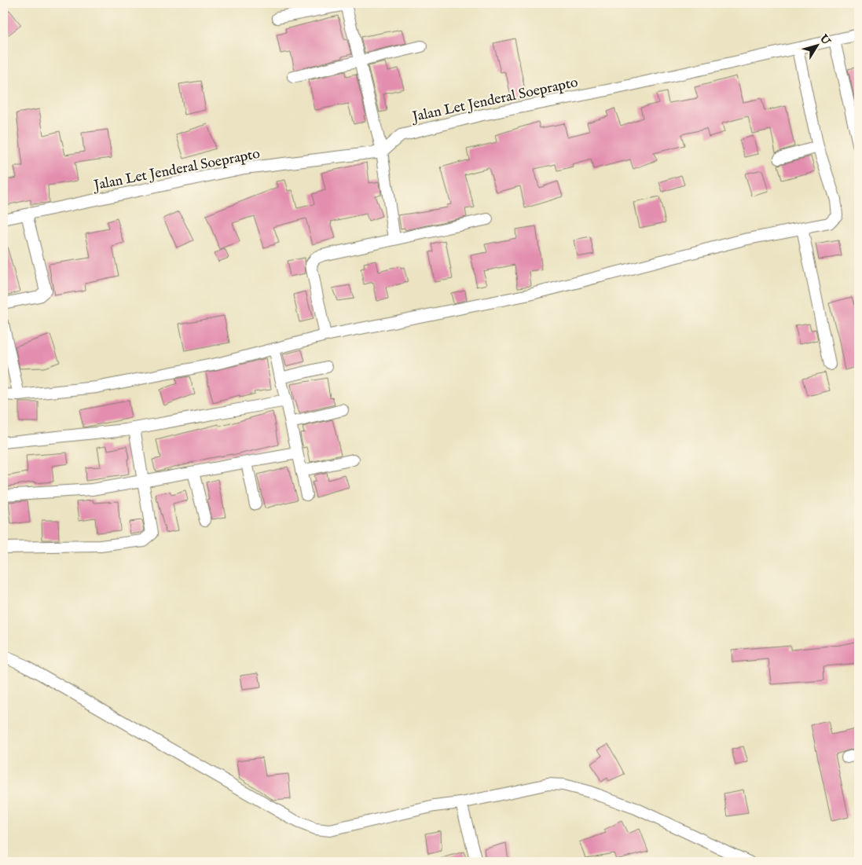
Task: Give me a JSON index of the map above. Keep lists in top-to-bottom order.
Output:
{
  "streets": {
    "street": ["Jalan Let Jenderal Soeprapto"]
  },
  "north": "top right"
}
